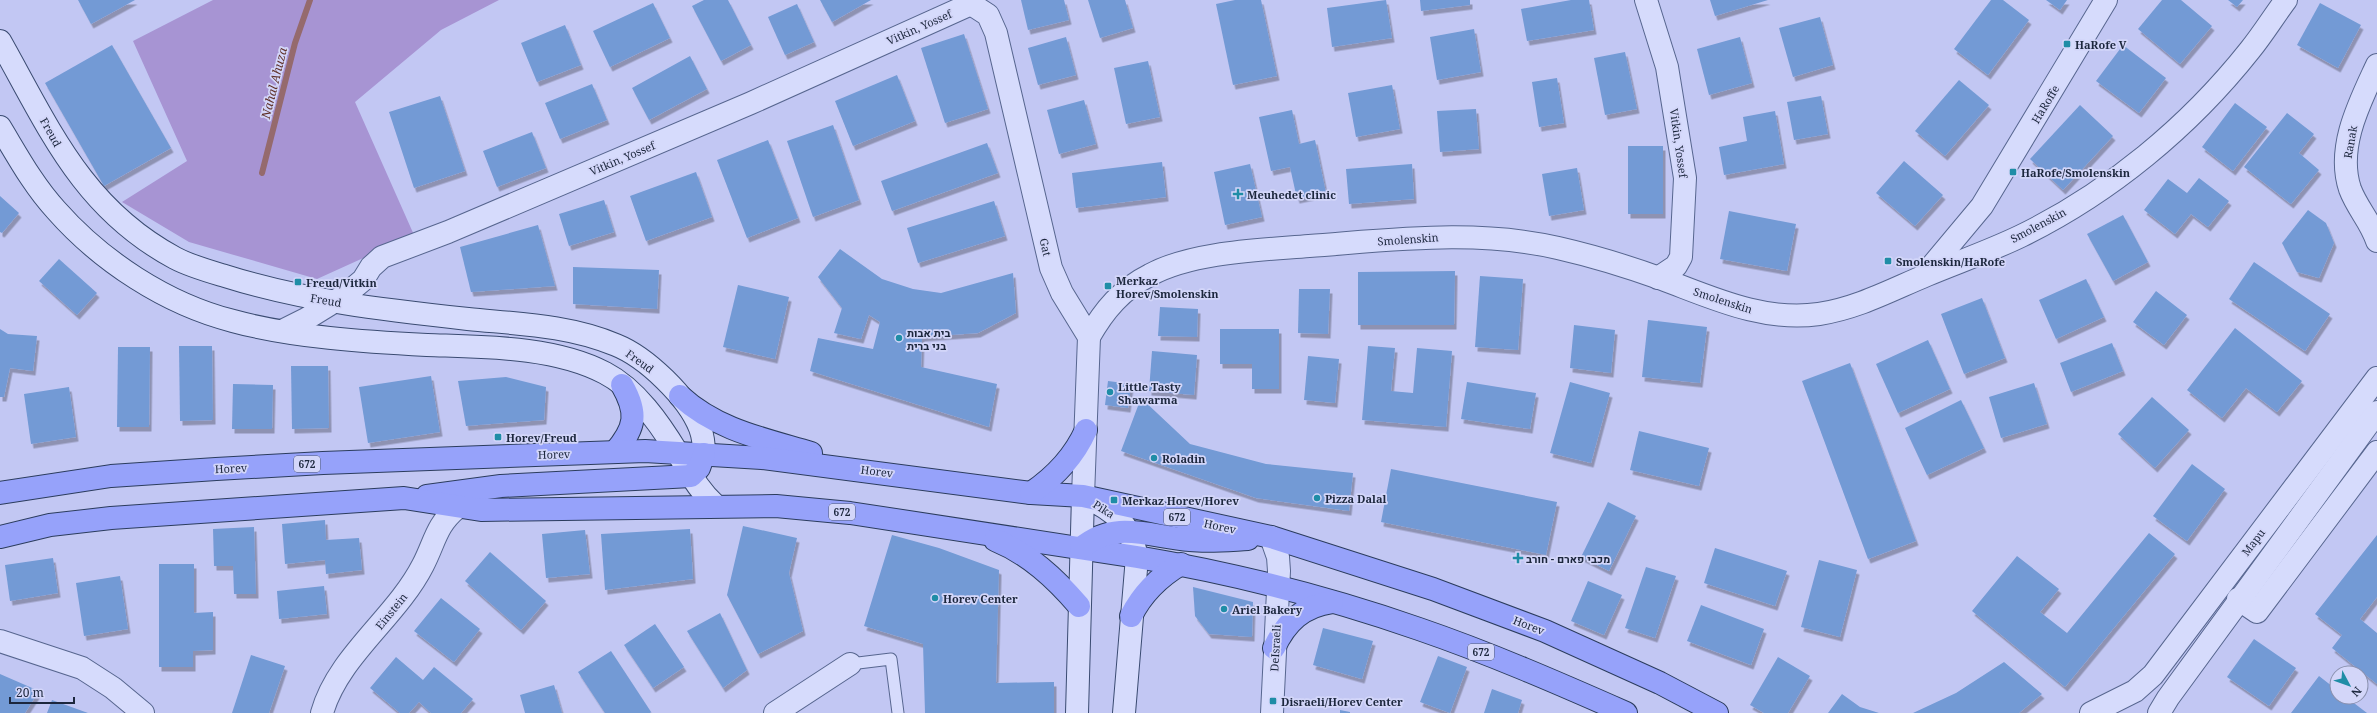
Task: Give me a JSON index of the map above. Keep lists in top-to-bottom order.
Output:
{
  "streets": {
    "main road": ["Horev", "672"],
    "street": [
      "Vitkin, Yossef",
      "HaRoffe",
      "Freud",
      "Ranak",
      "Smolenskin",
      "Gat",
      "Pika",
      "Mapu",
      "Einstein",
      "DeIsraeli"
    ]
  },
  "crossings": [
    ["Vitkin, Yossef", "Freud"],
    ["Vitkin, Yossef", "Smolenskin"],
    ["Vitkin, Yossef", "Gat"],
    ["HaRoffe", "Smolenskin"],
    ["Freud", "Horev"],
    ["Smolenskin", "Gat"],
    ["Horev", "Pika"],
    ["Horev", "DeIsraeli"],
    ["672", "Pika"],
    ["672", "Einstein"],
    ["672", "DeIsraeli"]
  ],
  "water": ["Nahal Ahuza"],
  "places": {
    "transit": [
      "HaRofe V",
      "HaRofe/Smolenskin",
      "Smolenskin/HaRofe",
      "Freud/Vitkin",
      "Merkaz Horev/Smolenskin",
      "Horev/Freud",
      "Merkaz Horev/Horev",
      "Disraeli/Horev Center"
    ],
    "health": ["Meuhedet clinic", "מכבי פארם - חורב"],
    "other": [
      "בית אבות בני ברית",
      "Little Tasty Shawarma",
      "Roladin",
      "Pizza Dalal",
      "Horev Center",
      "Ariel Bakery"
    ]
  },
  "scale_bar": "20 m",
  "north": "bottom right"
}
